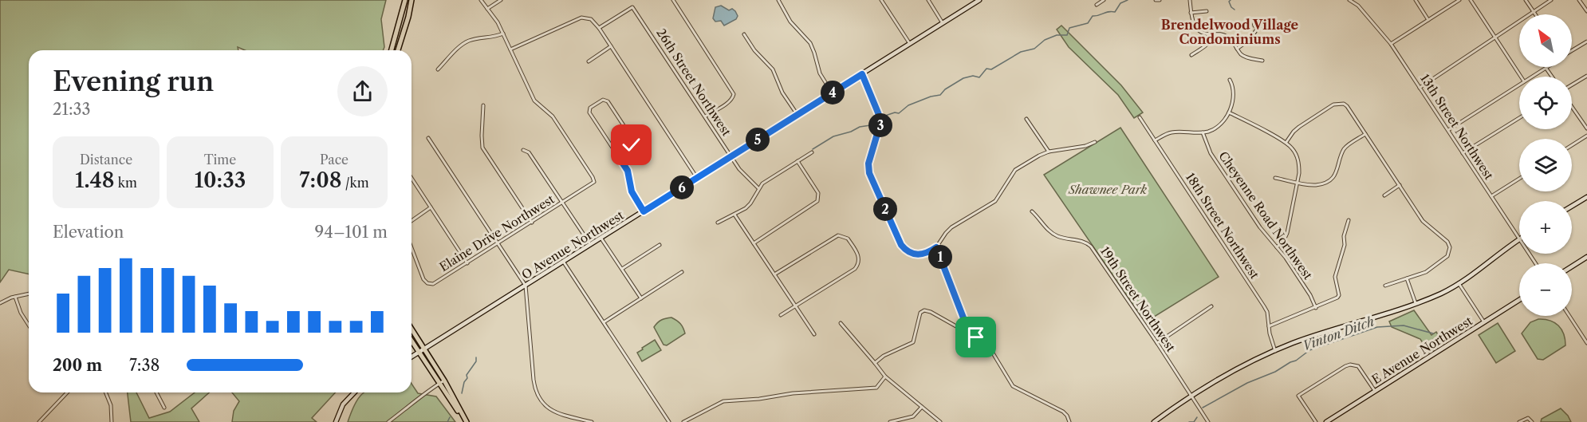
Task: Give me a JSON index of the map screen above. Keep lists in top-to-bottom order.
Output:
{
  "streets": {
    "street": [
      "26th Street Northwest",
      "13th Street Northwest",
      "Cheyenne Road Northwest",
      "18th Street Northwest",
      "Elaine Drive Northwest",
      "O Avenue Northwest",
      "19th Street Northwest",
      "E Avenue Northwest"
    ]
  },
  "crossings": [
    ["26th Street Northwest", "O Avenue Northwest"]
  ],
  "districts": ["Brendelwood Village Condominiums"],
  "water": ["Vinton Ditch"],
  "parks": ["Shawnee Park"],
  "north": "top left",
  "page": {
    "map_buttons": ["+", "−"],
    "heading": ["Evening run", "21:33"],
    "pins": [
      "4",
      "3",
      "5",
      "6",
      "2",
      "1"
    ],
    "stats": [
      ["Distance", "1.48 km"],
      ["Time", "10:33"],
      ["Pace", "7:08 /km"]
    ],
    "chart": ["Elevation", "94–101 m"],
    "list": [
      {
        "name": "200 m",
        "note": "7:38"
      }
    ]
  }
}
